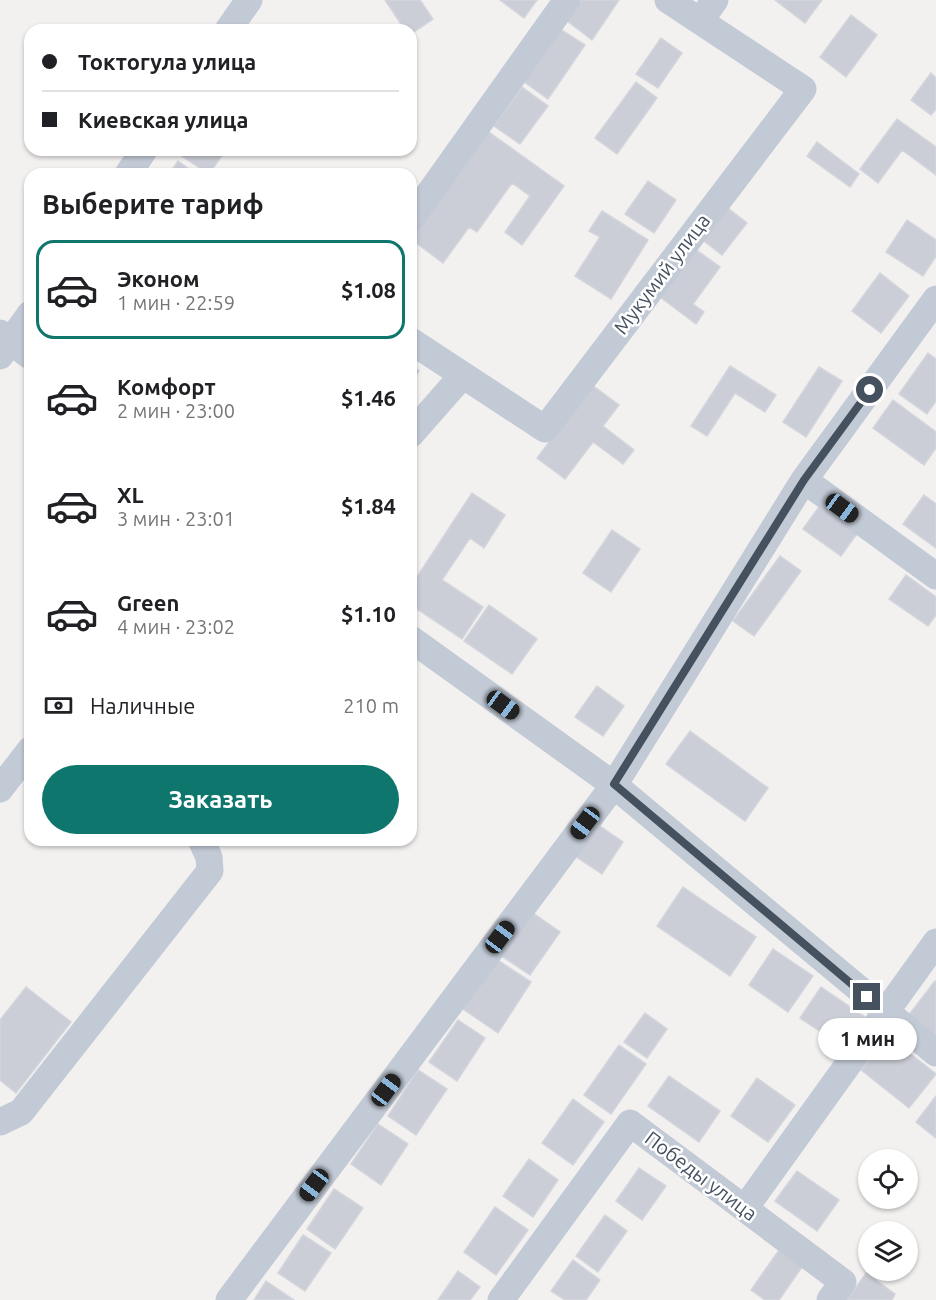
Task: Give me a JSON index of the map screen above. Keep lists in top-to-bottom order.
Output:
{
  "streets": {
    "street": ["Мукумий улица", "Победы улица"]
  },
  "page": {
    "banner": ["Токтогула улица", "Киевская улица"],
    "heading": "Выберите тариф",
    "list": [
      {
        "name": "Эконом",
        "note": "1 мин · 22:59",
        "value": "$1.08"
      },
      {
        "name": "Комфорт",
        "note": "2 мин · 23:00",
        "value": "$1.46"
      },
      {
        "name": "XL",
        "note": "3 мин · 23:01",
        "value": "$1.84"
      },
      {
        "name": "Green",
        "note": "4 мин · 23:02",
        "value": "$1.10"
      }
    ],
    "pay": ["Наличные", "210 m"],
    "buttons": "Заказать",
    "bubble": "1 мин"
  }
}
